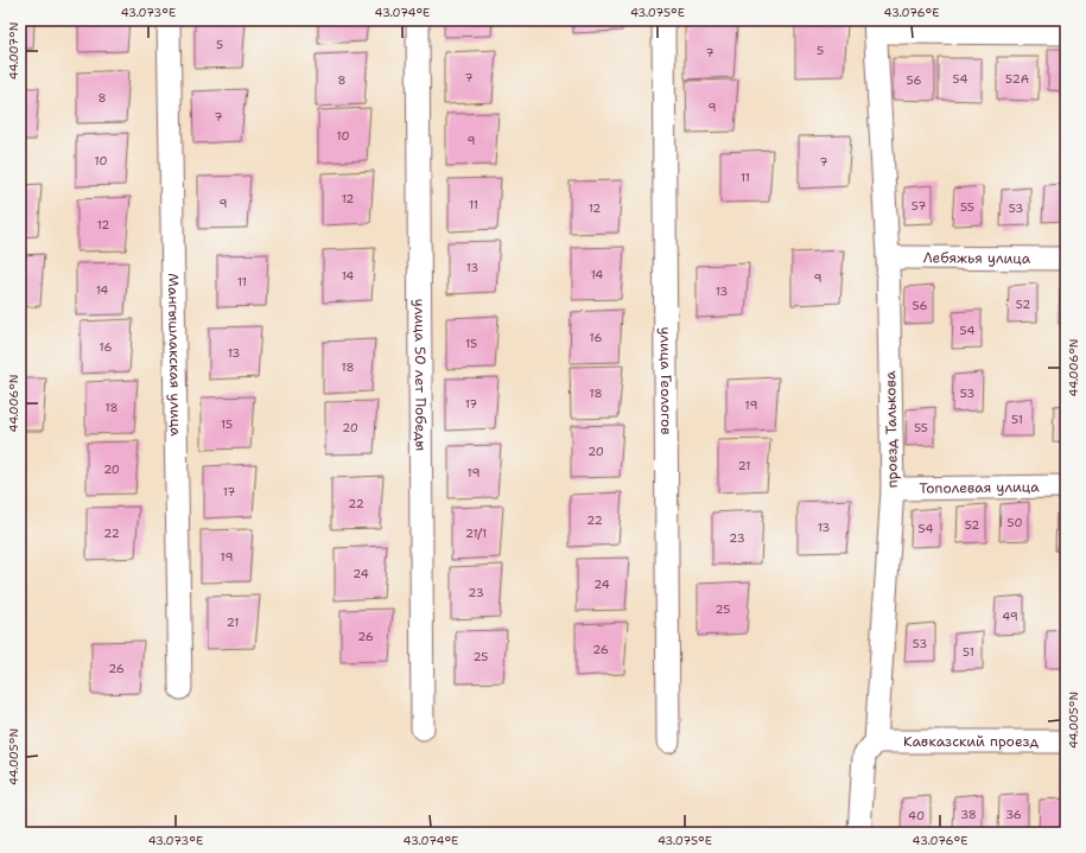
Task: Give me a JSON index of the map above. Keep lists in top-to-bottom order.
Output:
{
  "streets": {
    "street": [
      "Лебяжья улица",
      "Мангышлакская улица",
      "улица 50 лет Победы",
      "улица Геологов",
      "проезд Талькова",
      "Тополевая улица",
      "Кавказский проезд"
    ]
  },
  "crossings": [
    ["Лебяжья улица", "проезд Талькова"],
    ["проезд Талькова", "Тополевая улица"],
    ["проезд Талькова", "Кавказский проезд"]
  ],
  "house_numbers": [
    "5",
    "5",
    "7",
    "7",
    "54",
    "52А",
    "8",
    "56",
    "8",
    "9",
    "7",
    "10",
    "9",
    "10",
    "7",
    "11",
    "12",
    "9",
    "11",
    "57",
    "55",
    "12",
    "53",
    "12",
    "13",
    "14",
    "14",
    "9",
    "11",
    "14",
    "13",
    "52",
    "56",
    "54",
    "16",
    "15",
    "16",
    "13",
    "18",
    "18",
    "53",
    "17",
    "19",
    "18",
    "51",
    "15",
    "20",
    "55",
    "20",
    "21",
    "20",
    "19",
    "17",
    "22",
    "22",
    "50",
    "52",
    "13",
    "54",
    "22",
    "21/1",
    "23",
    "19",
    "24",
    "24",
    "23",
    "25",
    "49",
    "21",
    "26",
    "53",
    "26",
    "51",
    "25",
    "26",
    "38",
    "36",
    "40"
  ],
  "coordinates": [
    "43.073°E",
    "43.074°E",
    "43.075°E",
    "43.076°E",
    "44.007°N",
    "44.006°N",
    "44.005°N"
  ]
}
